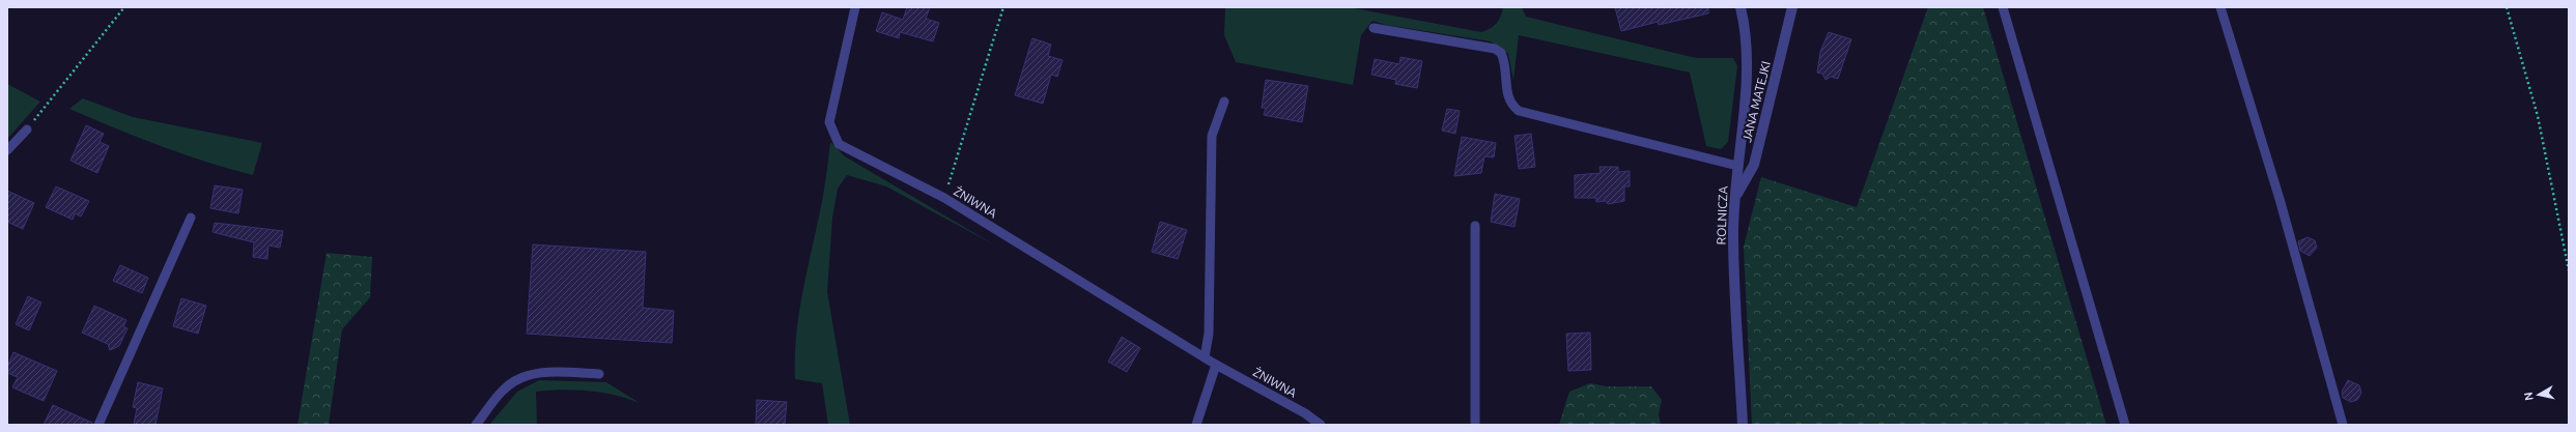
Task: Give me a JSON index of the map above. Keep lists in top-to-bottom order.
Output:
{
  "streets": {
    "street": ["JANA MATEJKI", "ROLNICZA"],
    "lane": ["ŻNIWNA"]
  },
  "crossings": [
    ["JANA MATEJKI", "ROLNICZA"]
  ],
  "north": "left"
}
